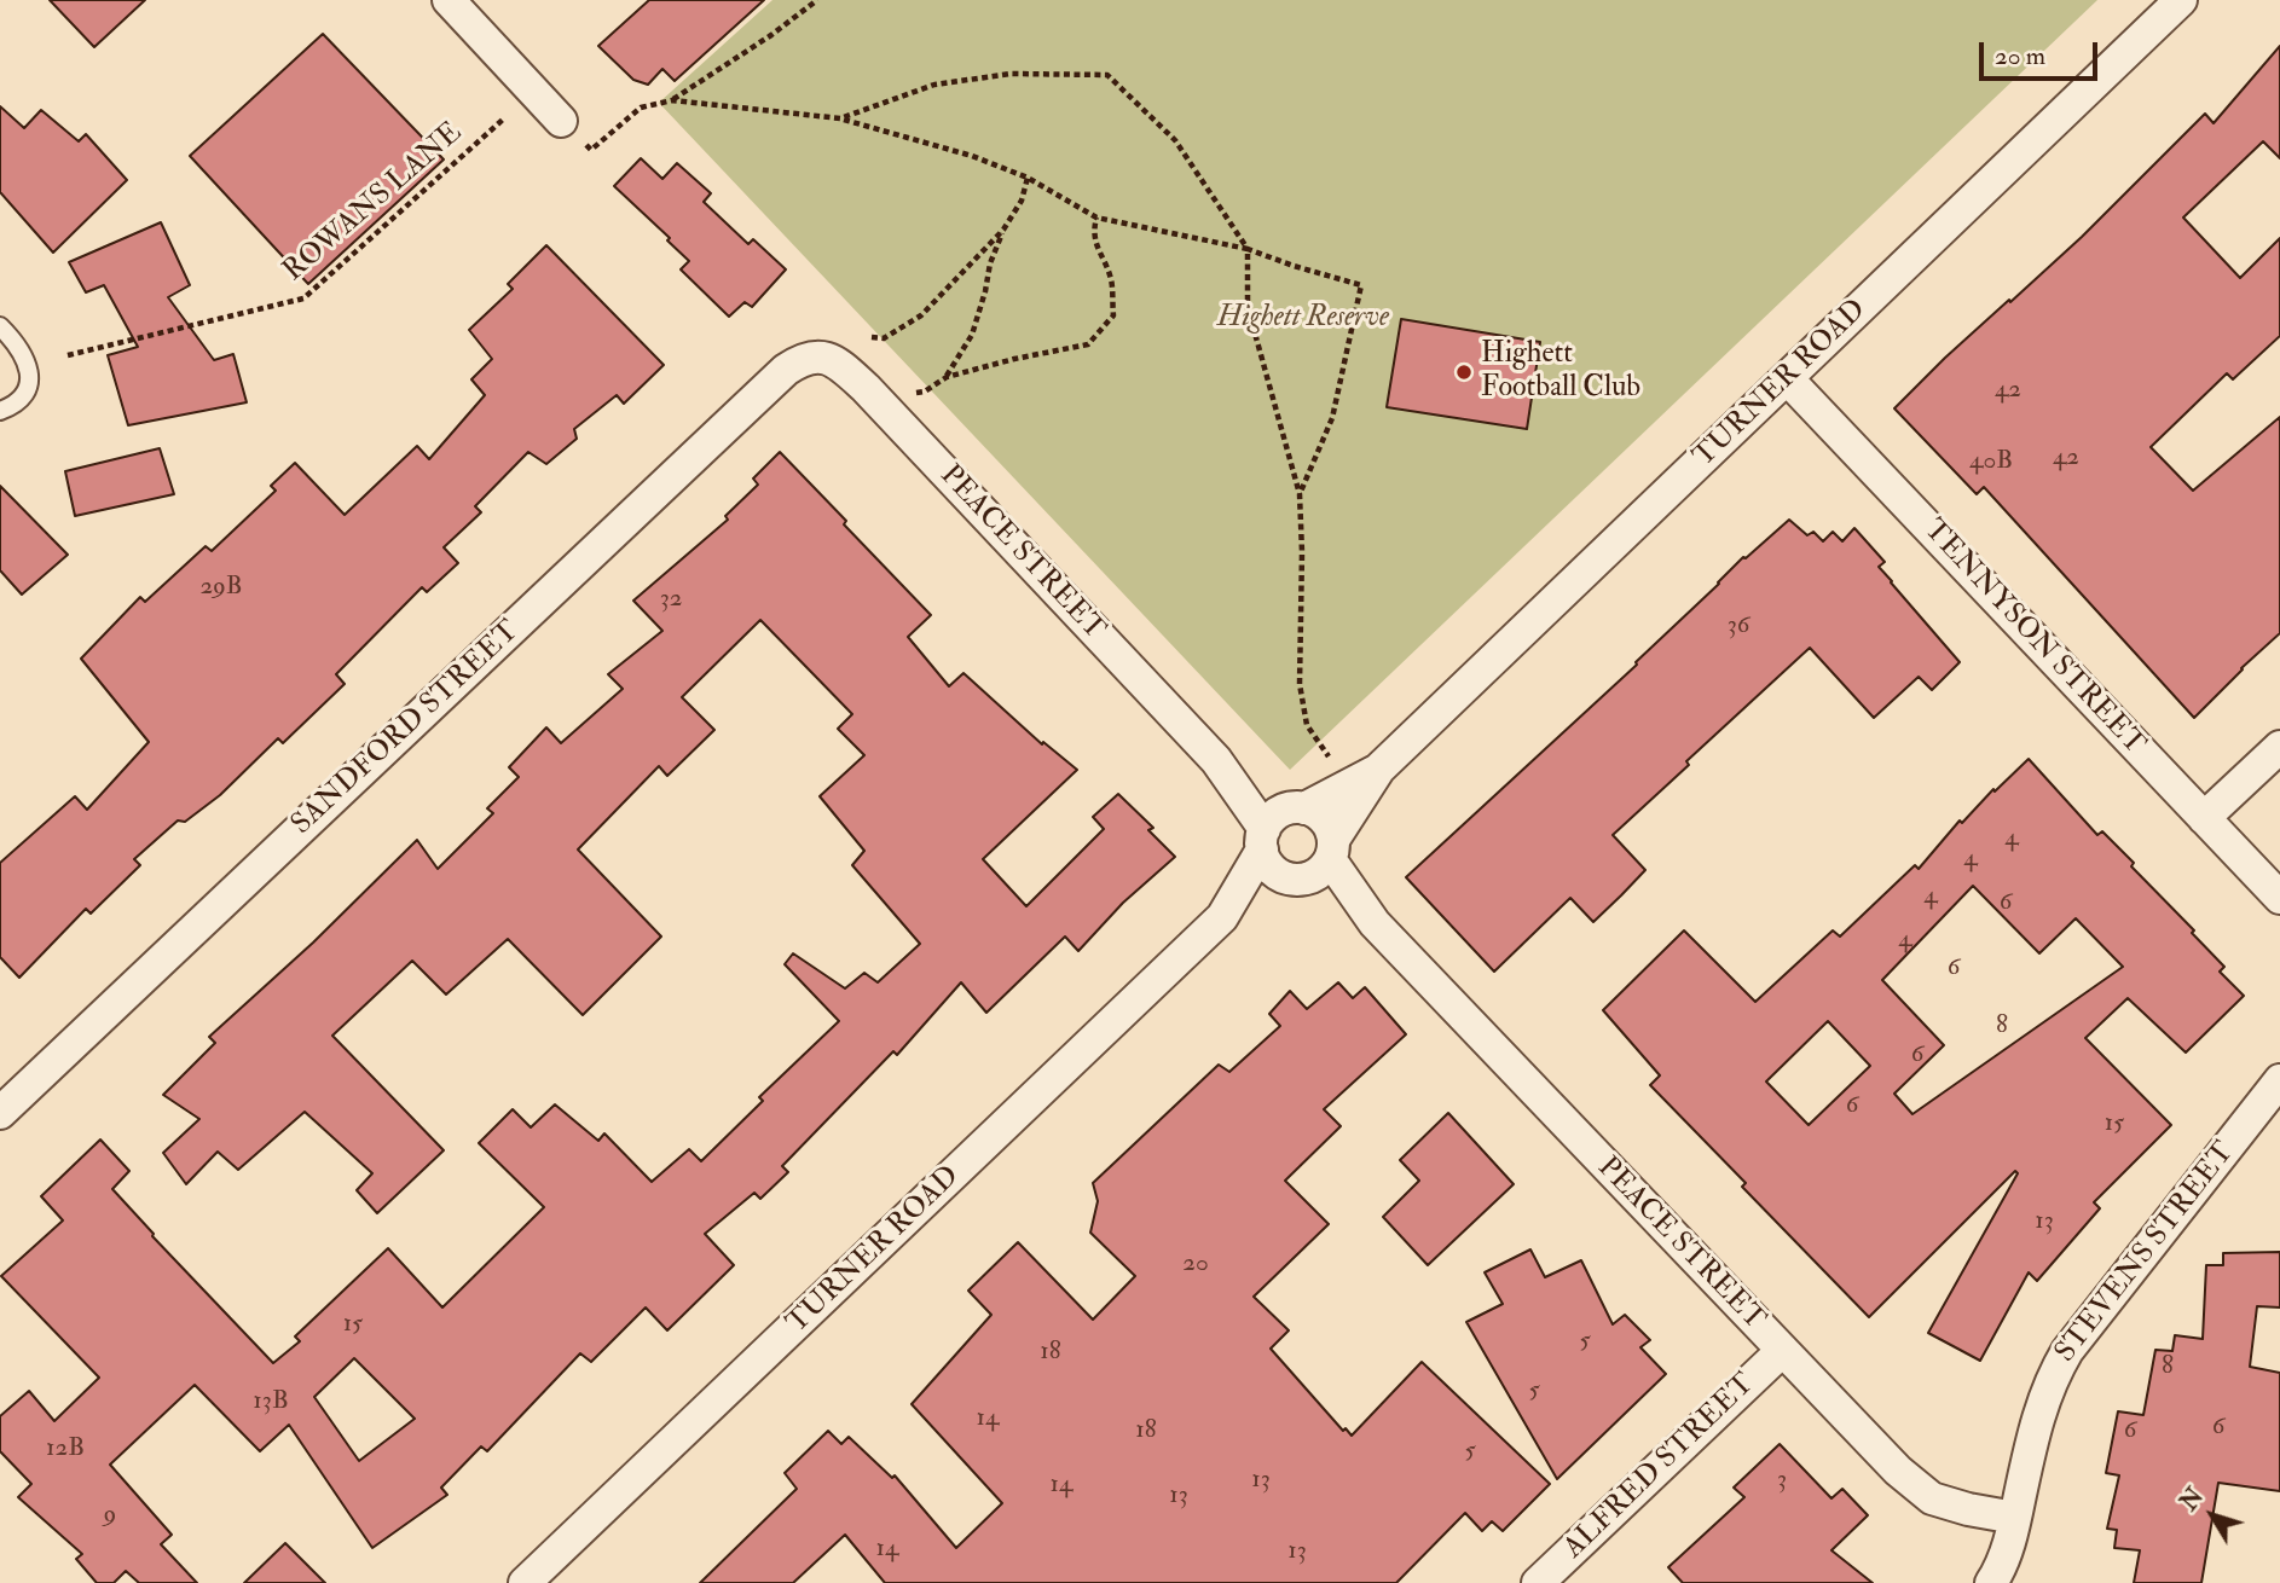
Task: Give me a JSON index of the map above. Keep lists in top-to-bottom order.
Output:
{
  "streets": {
    "street": [
      "TURNER ROAD",
      "PEACE STREET",
      "TENNYSON STREET",
      "SANDFORD STREET",
      "STEVENS STREET",
      "ALFRED STREET"
    ],
    "path": ["ROWANS LANE"]
  },
  "crossings": [
    ["TURNER ROAD", "PEACE STREET"],
    ["TURNER ROAD", "TENNYSON STREET"],
    ["PEACE STREET", "SANDFORD STREET"],
    ["PEACE STREET", "STEVENS STREET"],
    ["PEACE STREET", "ALFRED STREET"]
  ],
  "parks": ["Highett Reserve"],
  "places": ["Highett Football Club"],
  "house_numbers": [
    "42",
    "42",
    "40B",
    "29B",
    "32",
    "36",
    "4",
    "4",
    "4",
    "6",
    "4",
    "6",
    "8",
    "6",
    "6",
    "15",
    "13",
    "20",
    "15",
    "5",
    "18",
    "8",
    "5",
    "13B",
    "14",
    "6",
    "18",
    "6",
    "12B",
    "5",
    "13",
    "3",
    "14",
    "13",
    "9",
    "14",
    "13"
  ],
  "scale_bar": "20 m",
  "north": "top left"
}
